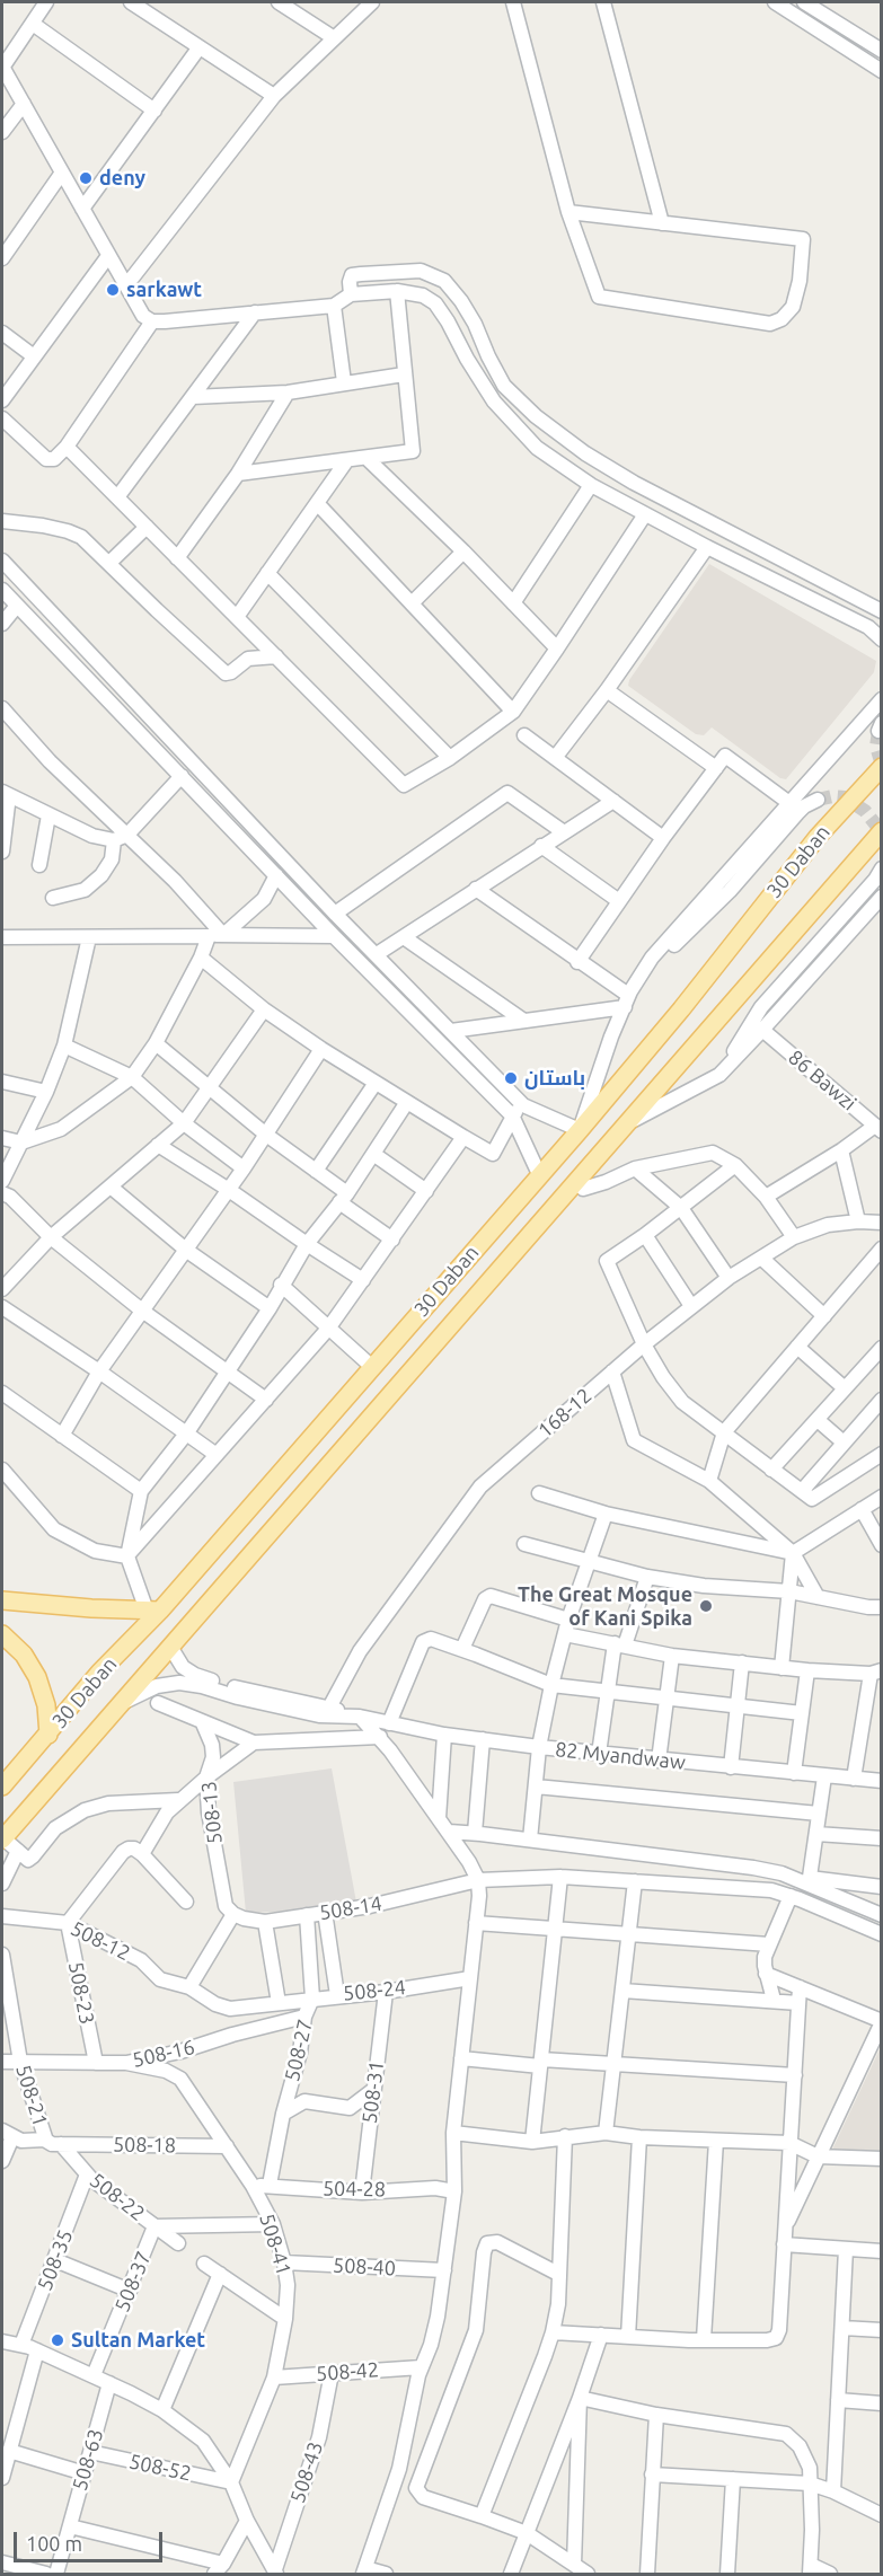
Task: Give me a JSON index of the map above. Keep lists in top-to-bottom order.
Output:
{
  "streets": {
    "main road": ["30 Daban"],
    "street": [
      "86 Bawzi",
      "168-12",
      "82 Myandwaw",
      "508-13",
      "508-14",
      "508-12",
      "508-24",
      "508-23",
      "508-27",
      "508-16",
      "508-31",
      "508-21",
      "508-18",
      "504-28",
      "508-22",
      "508-41",
      "508-35",
      "508-40",
      "508-37",
      "508-42",
      "508-63",
      "508-52",
      "508-43"
    ]
  },
  "crossings": [
    ["508-13", "508-14"],
    ["508-14", "508-27"],
    ["508-12", "508-24"],
    ["508-12", "508-23"],
    ["508-12", "508-27"],
    ["508-24", "508-27"],
    ["508-24", "508-31"],
    ["508-23", "508-16"],
    ["508-27", "508-16"],
    ["508-27", "504-28"],
    ["508-16", "508-21"],
    ["508-16", "508-41"],
    ["508-31", "504-28"],
    ["508-21", "508-18"],
    ["508-21", "508-22"],
    ["508-18", "508-22"],
    ["508-18", "508-41"],
    ["504-28", "508-41"],
    ["508-22", "508-35"],
    ["508-22", "508-37"],
    ["508-41", "508-40"],
    ["508-41", "508-42"],
    ["508-41", "508-52"],
    ["508-42", "508-43"],
    ["508-63", "508-52"]
  ],
  "places": [
    "deny",
    "sarkawt",
    "باستان",
    "The Great Mosque of Kani Spika",
    "Sultan Market"
  ],
  "scale_bar": "100 m"
}
